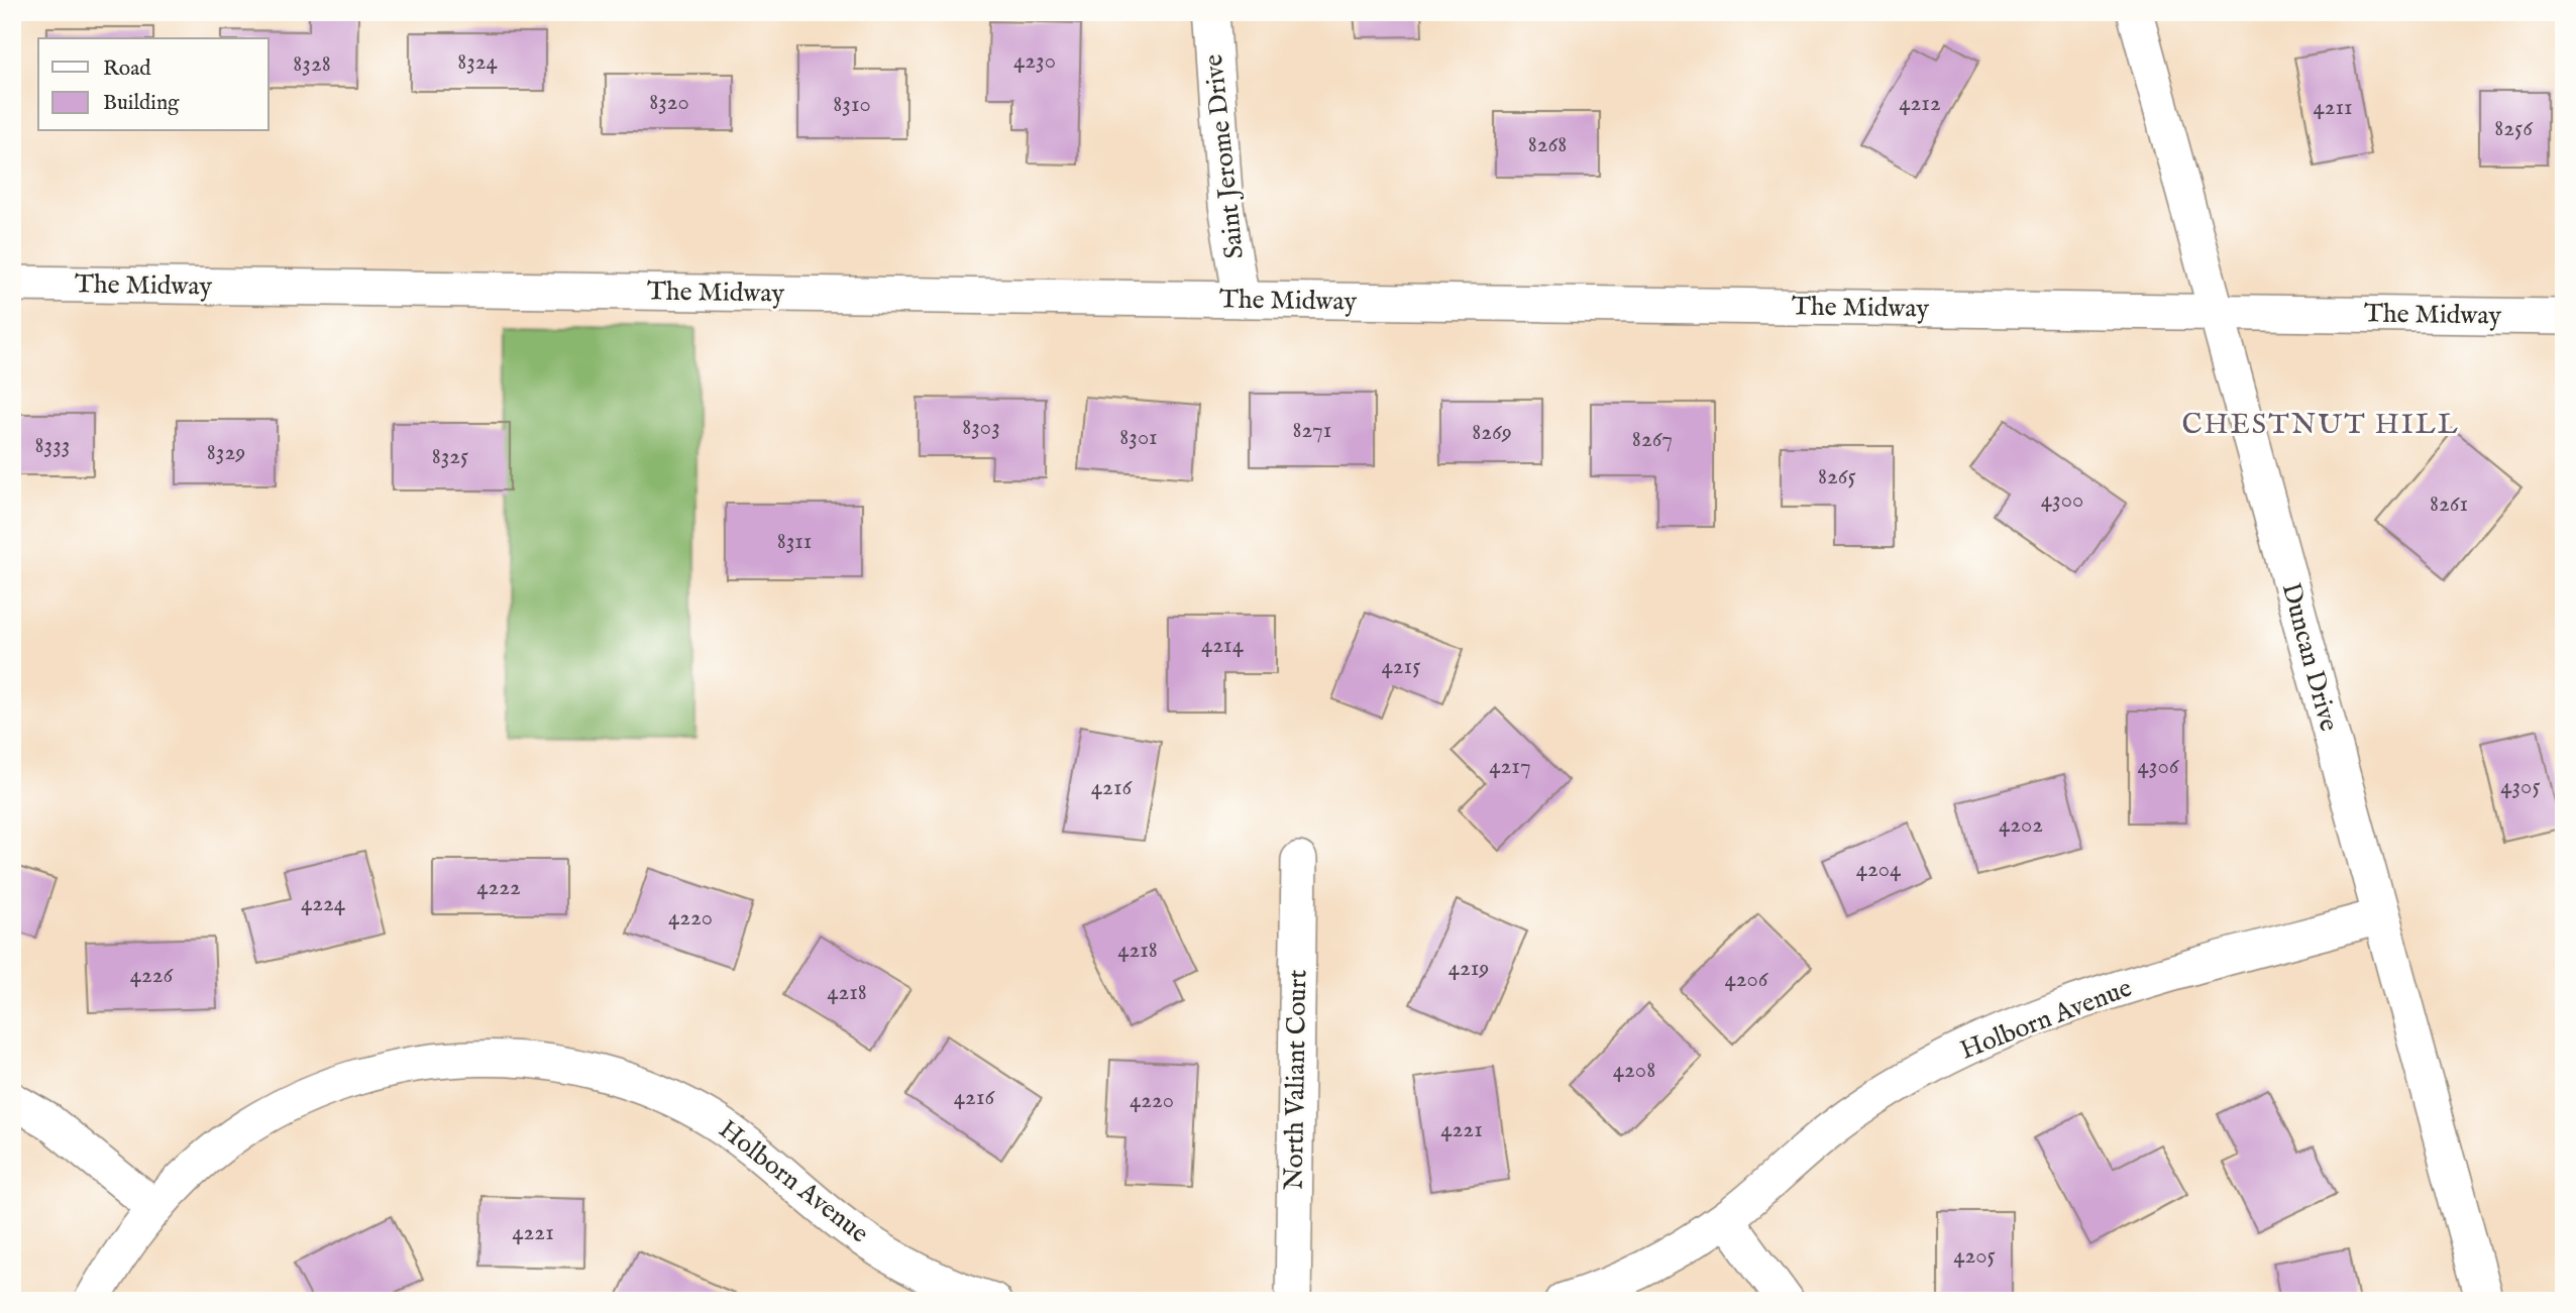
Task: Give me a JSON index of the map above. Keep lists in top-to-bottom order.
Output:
{
  "streets": {
    "street": [
      "Saint Jerome Drive",
      "The Midway",
      "Duncan Drive",
      "Holborn Avenue",
      "North Valiant Court"
    ]
  },
  "crossings": [
    ["Saint Jerome Drive", "The Midway"],
    ["The Midway", "Duncan Drive"],
    ["Duncan Drive", "Holborn Avenue"]
  ],
  "districts": ["CHESTNUT HILL"],
  "house_numbers": [
    "4230",
    "8324",
    "8328",
    "8320",
    "4212",
    "8310",
    "4211",
    "8256",
    "8268",
    "8303",
    "8271",
    "8269",
    "8301",
    "8267",
    "8333",
    "8329",
    "8325",
    "8265",
    "4300",
    "8261",
    "8311",
    "4214",
    "4215",
    "4217",
    "4306",
    "4305",
    "4216",
    "4202",
    "4204",
    "4222",
    "4224",
    "4220",
    "4218",
    "4219",
    "4226",
    "4206",
    "4218",
    "4208",
    "4216",
    "4220",
    "4221",
    "4221",
    "4205"
  ],
  "legend": ["Road", "Building"]
}
